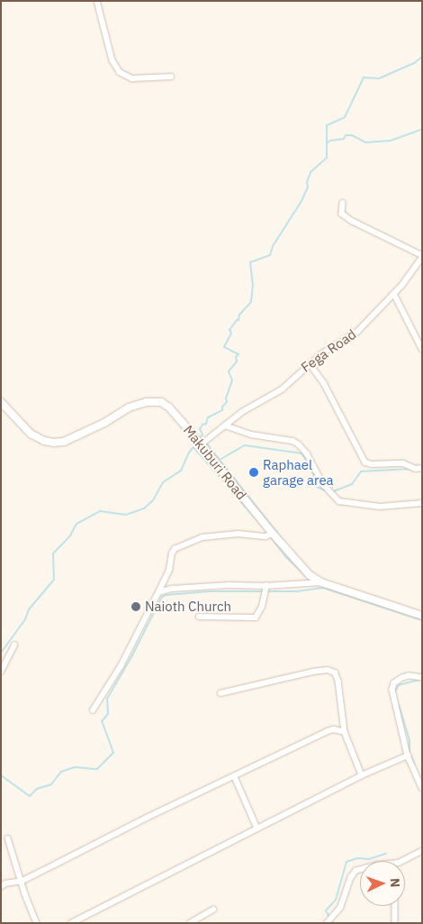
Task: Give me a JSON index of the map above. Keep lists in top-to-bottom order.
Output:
{
  "streets": {
    "street": ["Fega Road", "Makuburi Road"]
  },
  "crossings": [
    ["Fega Road", "Makuburi Road"]
  ],
  "places": ["Raphael garage area", "Naioth Church"],
  "north": "right"
}
